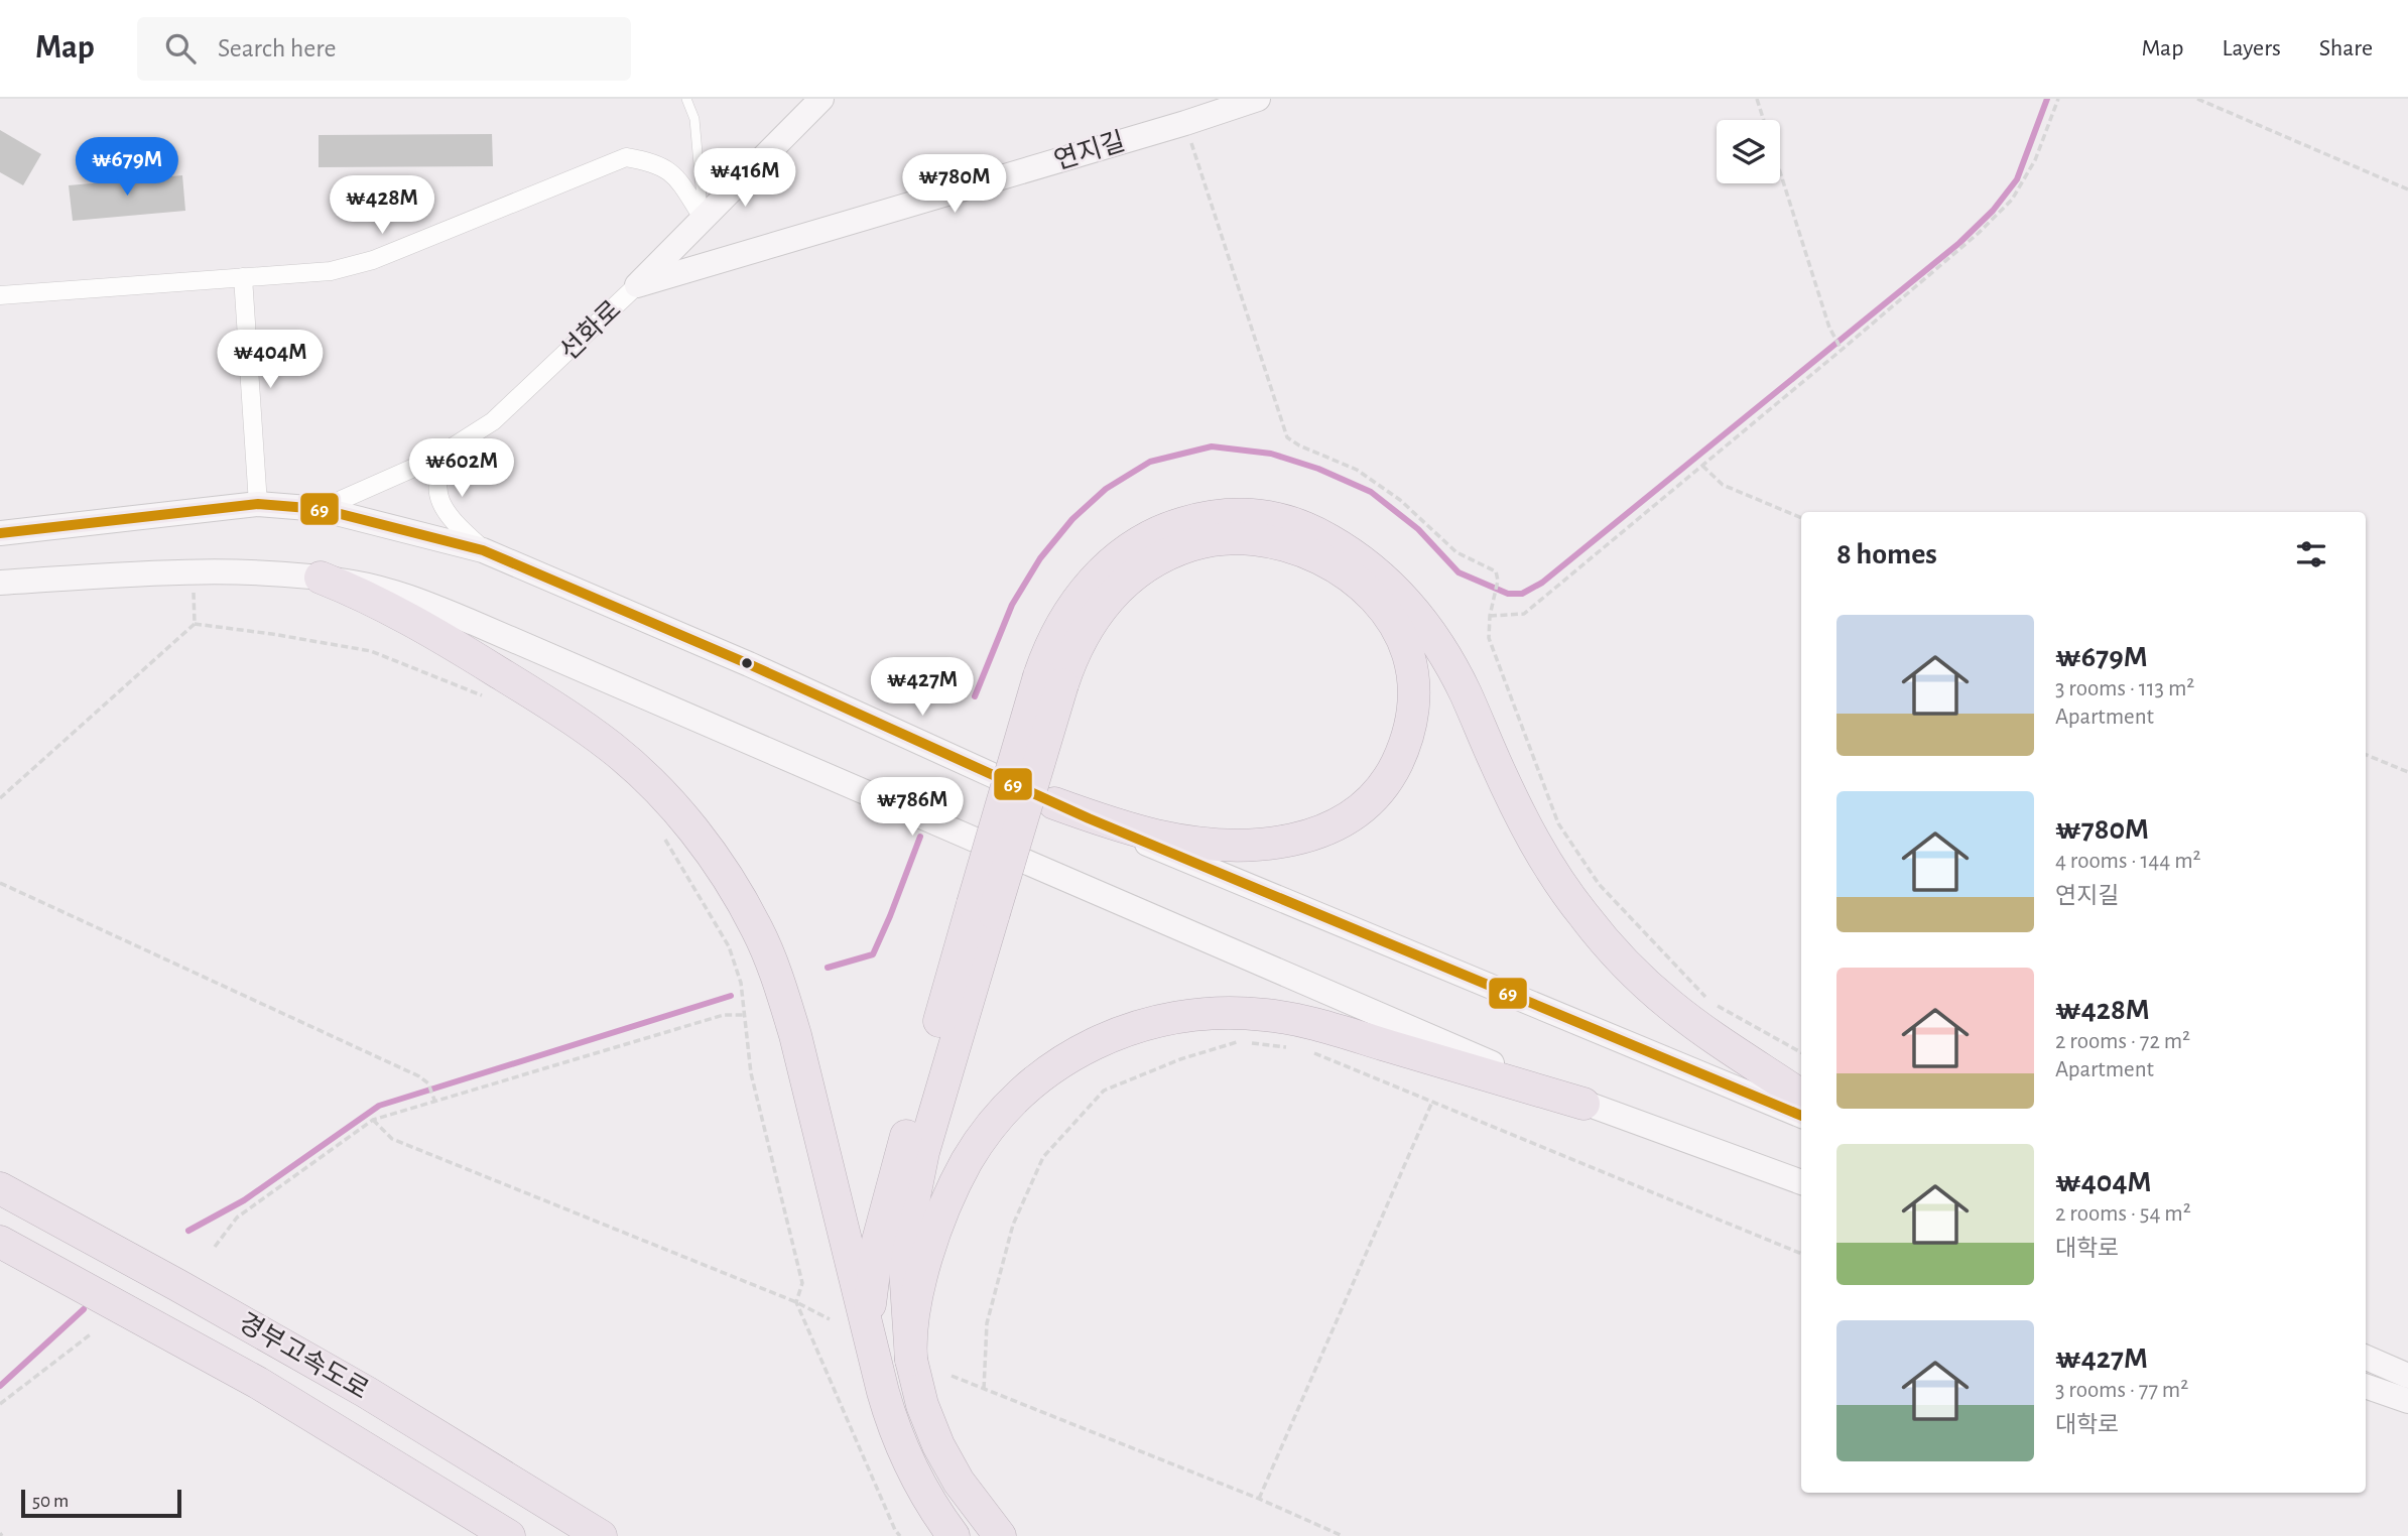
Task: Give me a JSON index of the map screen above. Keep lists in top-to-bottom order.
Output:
{
  "streets": {
    "highway": ["경부고속도로"],
    "main road": ["연지길", "선화로"]
  },
  "crossings": [
    ["연지길", "선화로"]
  ],
  "lines": ["transit line 69"],
  "scale_bar": "50 m",
  "page": {
    "header": "Map",
    "search": "Search here",
    "nav": ["Map", "Layers", "Share"],
    "price": [
      "₩679M",
      "₩416M",
      "₩780M",
      "₩428M",
      "₩404M",
      "₩602M",
      "₩427M",
      "₩786M"
    ],
    "heading": "8 homes",
    "list": [
      {
        "name": "₩679M",
        "note": "3 rooms · 113 m² · Apartment"
      },
      {
        "name": "₩780M",
        "note": "4 rooms · 144 m² · 연지길"
      },
      {
        "name": "₩428M",
        "note": "2 rooms · 72 m² · Apartment"
      },
      {
        "name": "₩404M",
        "note": "2 rooms · 54 m² · 대학로"
      },
      {
        "name": "₩427M",
        "note": "3 rooms · 77 m² · 대학로"
      }
    ],
    "scale": "50 m"
  }
}
